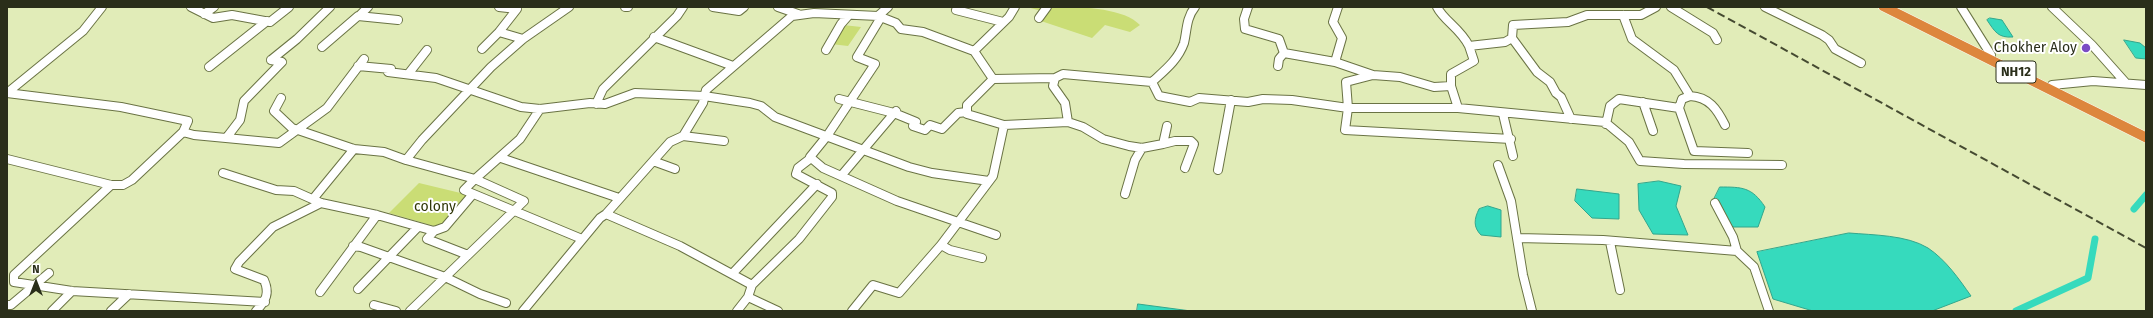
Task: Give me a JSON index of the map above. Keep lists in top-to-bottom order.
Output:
{
  "streets": {
    "highway": ["NH12"]
  },
  "parks": ["colony"],
  "places": ["Chokher Aloy"],
  "north": "top"
}
